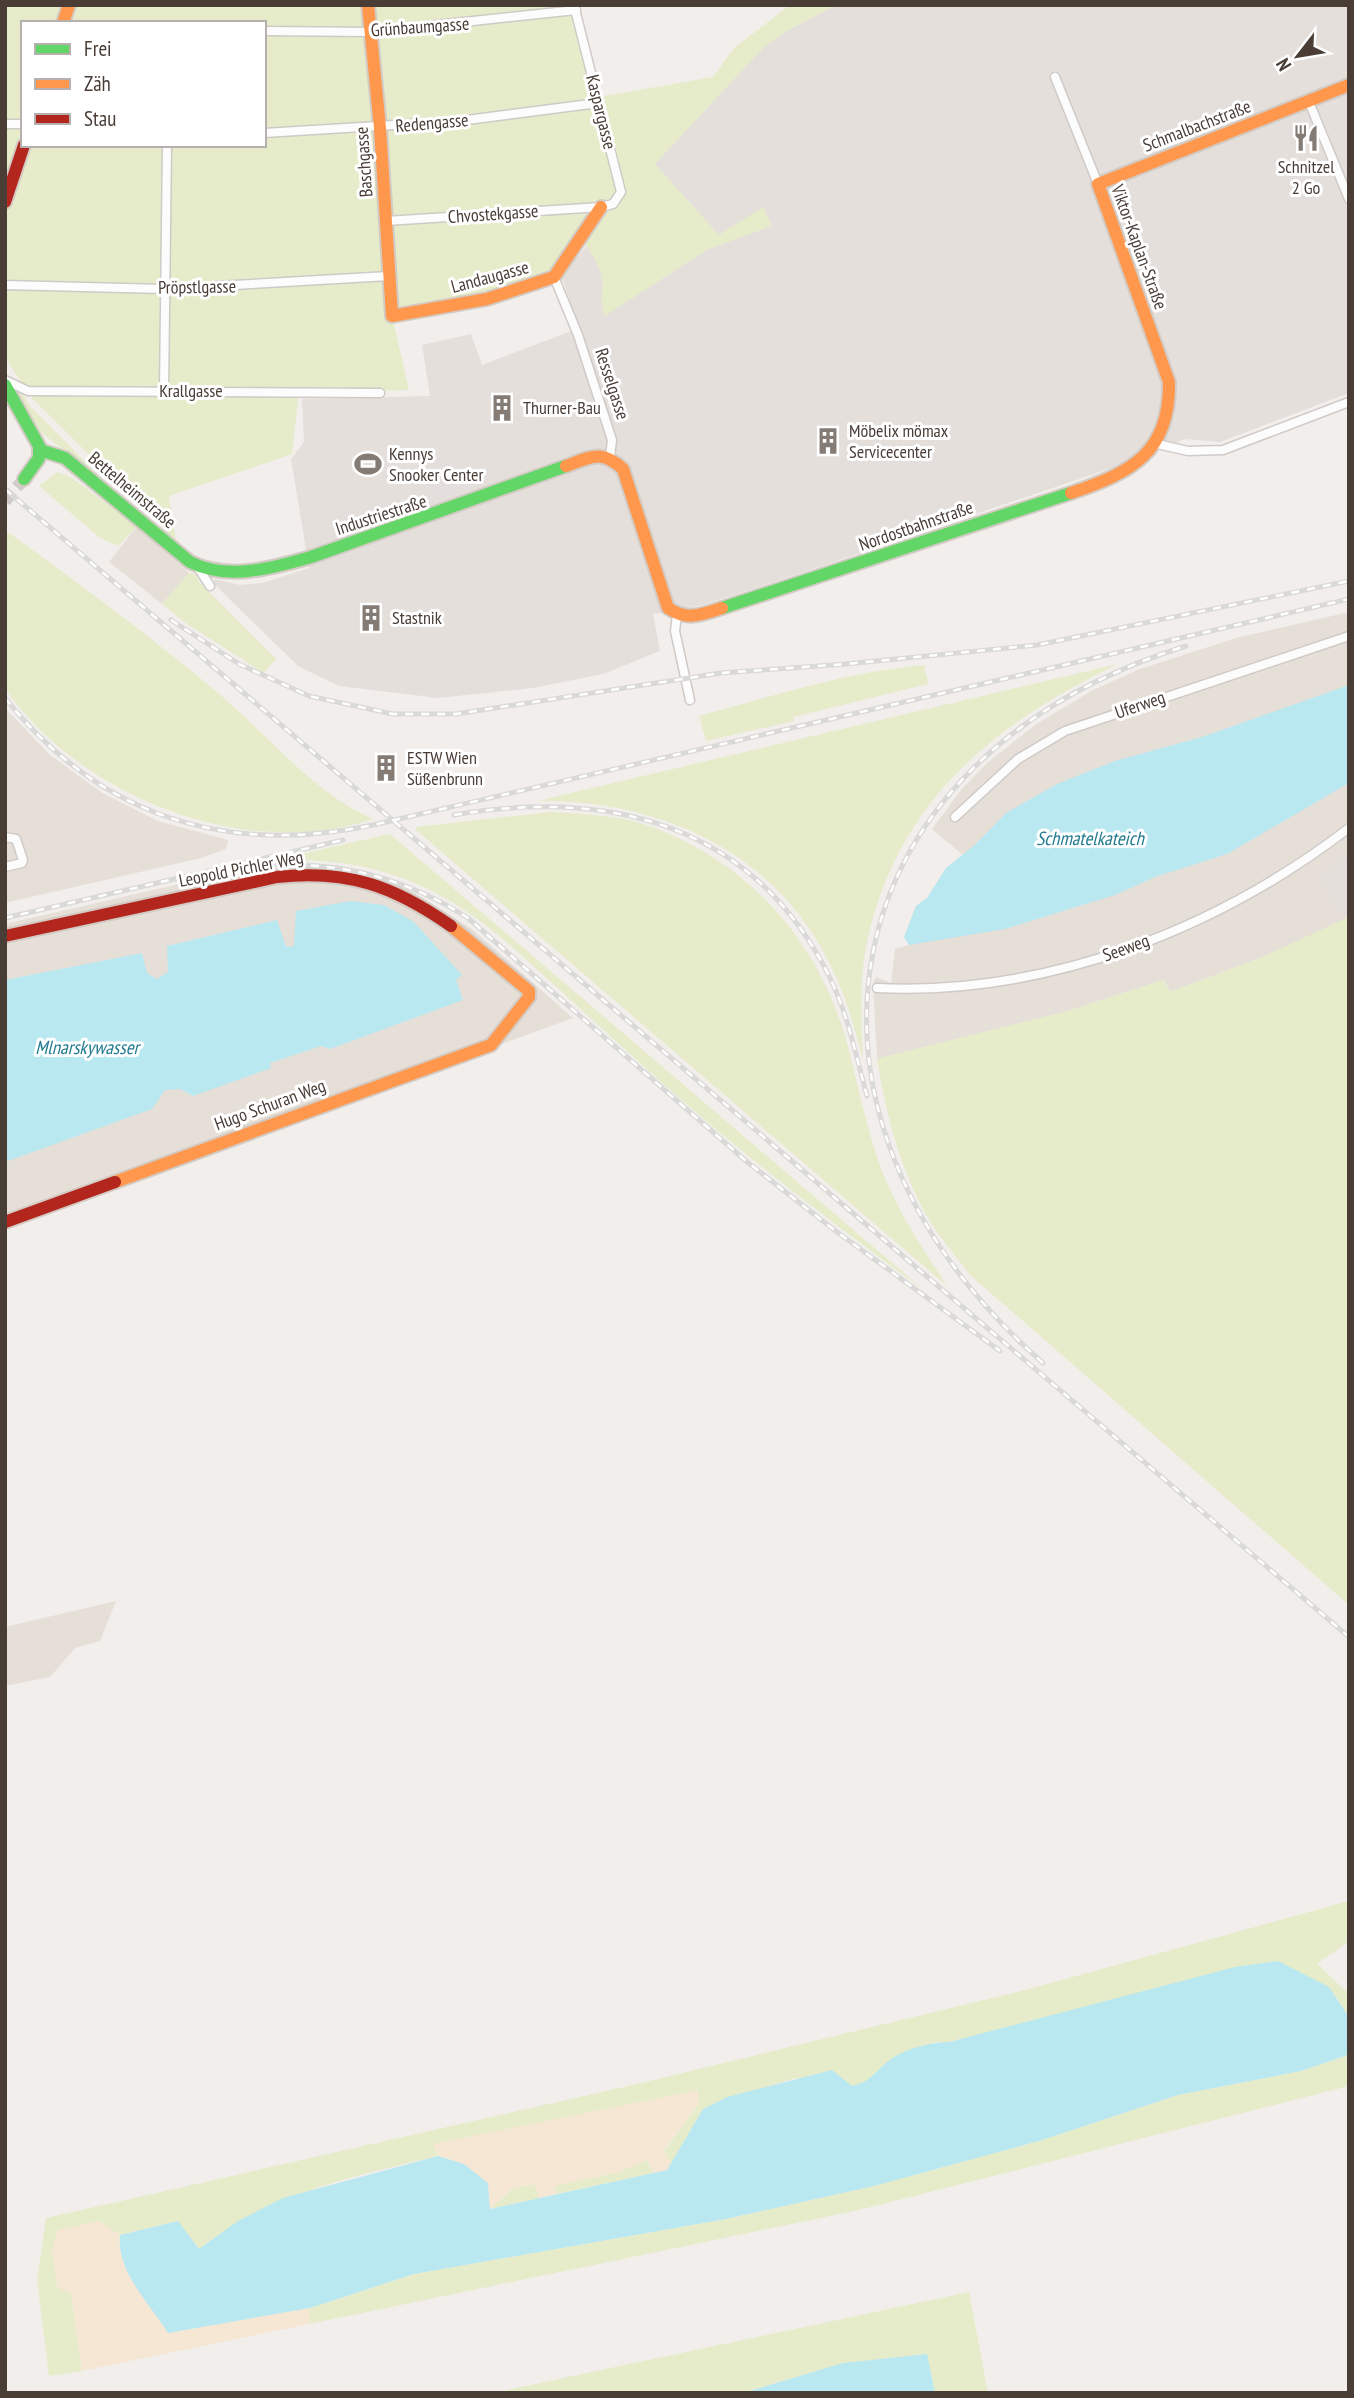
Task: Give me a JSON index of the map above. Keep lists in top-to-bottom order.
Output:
{
  "streets": {
    "street": [
      "Grünbaumgasse",
      "Kaspargasse",
      "Redengasse",
      "Schmalbachstraße",
      "Baschgasse",
      "Chvostekgasse",
      "Viktor-Kaplan-Straße",
      "Landaugasse",
      "Pröpstlgasse",
      "Resselgasse",
      "Krallgasse",
      "Bettelheimstraße",
      "Industriestraße",
      "Nordostbahnstraße",
      "Uferweg",
      "Leopold Pichler Weg",
      "Seeweg",
      "Hugo Schuran Weg"
    ]
  },
  "crossings": [
    ["Grünbaumgasse", "Kaspargasse"],
    ["Grünbaumgasse", "Baschgasse"],
    ["Kaspargasse", "Redengasse"],
    ["Kaspargasse", "Chvostekgasse"],
    ["Kaspargasse", "Landaugasse"],
    ["Redengasse", "Baschgasse"],
    ["Schmalbachstraße", "Viktor-Kaplan-Straße"],
    ["Baschgasse", "Chvostekgasse"],
    ["Baschgasse", "Landaugasse"],
    ["Baschgasse", "Pröpstlgasse"],
    ["Chvostekgasse", "Landaugasse"],
    ["Viktor-Kaplan-Straße", "Nordostbahnstraße"],
    ["Landaugasse", "Resselgasse"],
    ["Resselgasse", "Industriestraße"],
    ["Resselgasse", "Nordostbahnstraße"],
    ["Bettelheimstraße", "Industriestraße"],
    ["Leopold Pichler Weg", "Hugo Schuran Weg"]
  ],
  "water": ["Schmatelkateich", "Mlnarskywasser"],
  "places": {
    "restaurant": ["Schnitzel 2 Go"],
    "building": [
      "Thurner-Bau",
      "Möbelix mömax Servicecenter",
      "Stastnik",
      "ESTW Wien Süßenbrunn"
    ],
    "sports": ["Kennys Snooker Center"]
  },
  "legend": ["Frei", "Zäh", "Stau"],
  "north": "bottom left"
}
